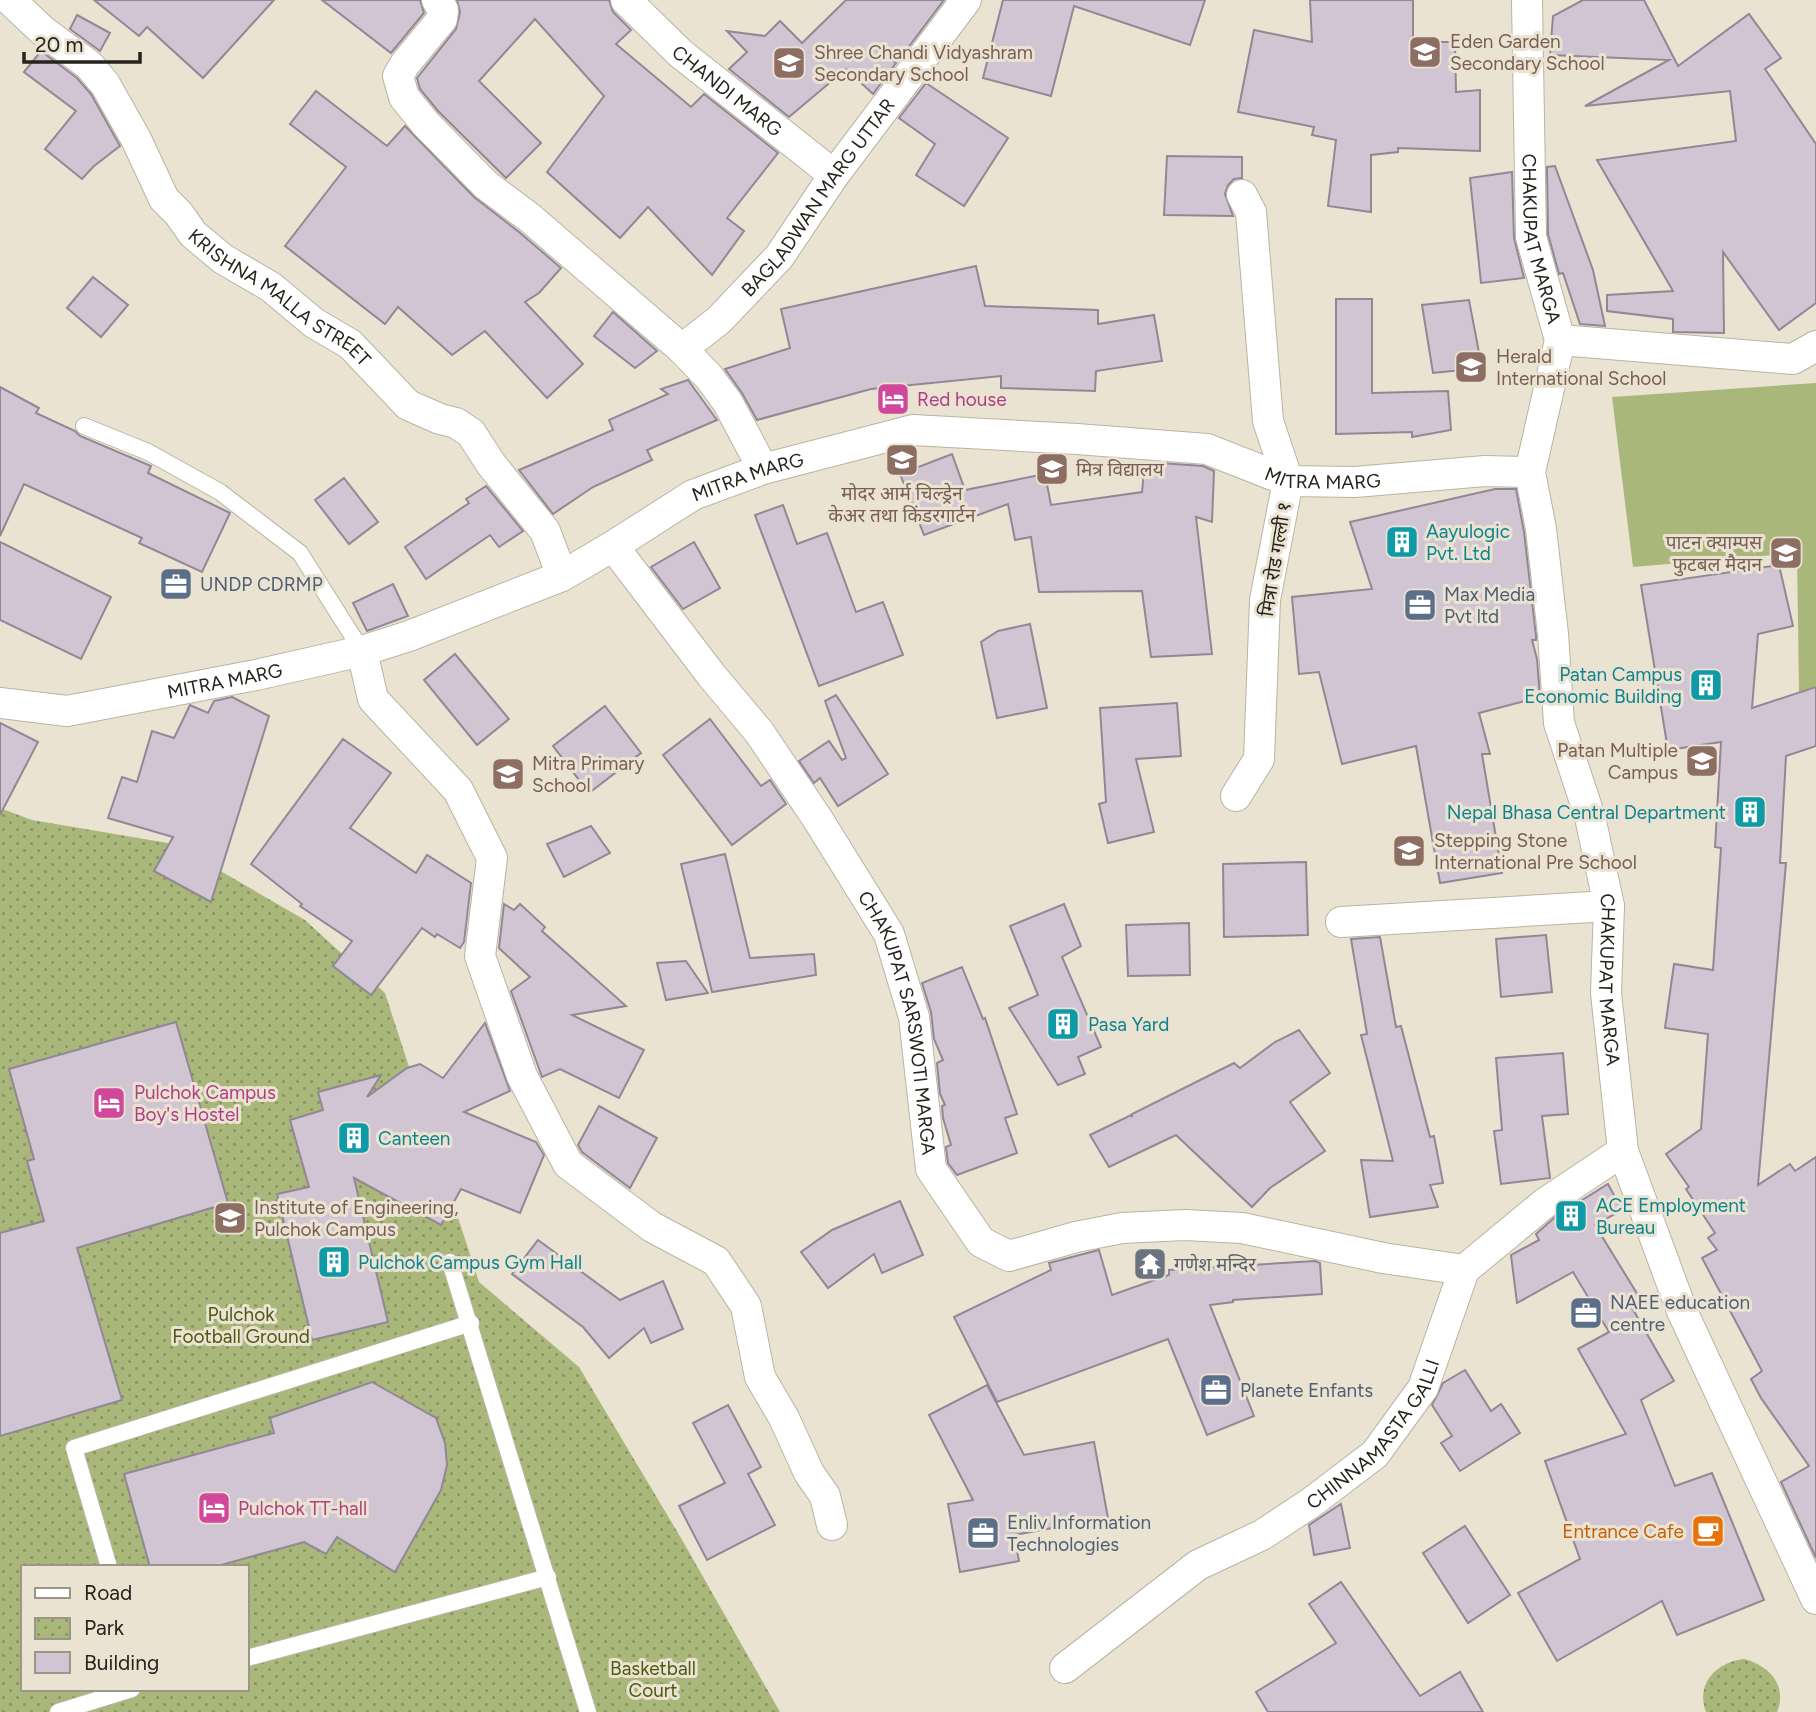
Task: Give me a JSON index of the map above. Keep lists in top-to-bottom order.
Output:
{
  "streets": {
    "street": [
      "CHANDI MARG",
      "BAGLADWAN MARG UTTAR",
      "CHAKUPAT MARGA",
      "KRISHNA MALLA STREET",
      "MITRA MARG",
      "मित्रा रोड गल्ली १",
      "CHAKUPAT SARSWOTI MARGA",
      "CHINNAMASTA GALLI"
    ]
  },
  "crossings": [
    ["CHANDI MARG", "BAGLADWAN MARG UTTAR"],
    ["CHAKUPAT MARGA", "MITRA MARG"],
    ["KRISHNA MALLA STREET", "MITRA MARG"],
    ["MITRA MARG", "मित्रा रोड गल्ली १"],
    ["MITRA MARG", "CHAKUPAT SARSWOTI MARGA"],
    ["CHAKUPAT SARSWOTI MARGA", "CHINNAMASTA GALLI"]
  ],
  "parks": ["Pulchok Football Ground", "Basketball Court"],
  "places": {
    "school or university": [
      "Eden Garden Secondary School",
      "Shree Chandi Vidyashram Secondary School",
      "Herald International School",
      "मोदर आर्म चिल्ड्रेन केअर तथा किंडरगार्टन",
      "मित्र विद्यालय",
      "पाटन क्याम्पस फुटबल मैदान",
      "Patan Multiple Campus",
      "Mitra Primary School",
      "Stepping Stone International Pre School",
      "Institute of Engineering, Pulchok Campus"
    ],
    "hotel": ["Red house", "Pulchok Campus Boy's Hostel", "Pulchok TT-hall"],
    "building": [
      "Aayulogic Pvt. Ltd",
      "Patan Campus Economic Building",
      "Nepal Bhasa Central Department",
      "Pasa Yard",
      "Canteen",
      "ACE Employment Bureau",
      "Pulchok Campus Gym Hall"
    ],
    "office": [
      "UNDP CDRMP",
      "Max Media Pvt ltd",
      "NAEE education centre",
      "Planete Enfants",
      "Enliv Information Technologies"
    ],
    "temple": ["गणेश मन्दिर"],
    "cafe": ["Entrance Cafe"]
  },
  "legend": ["Road", "Park", "Building"],
  "scale_bar": "20 m"
}
